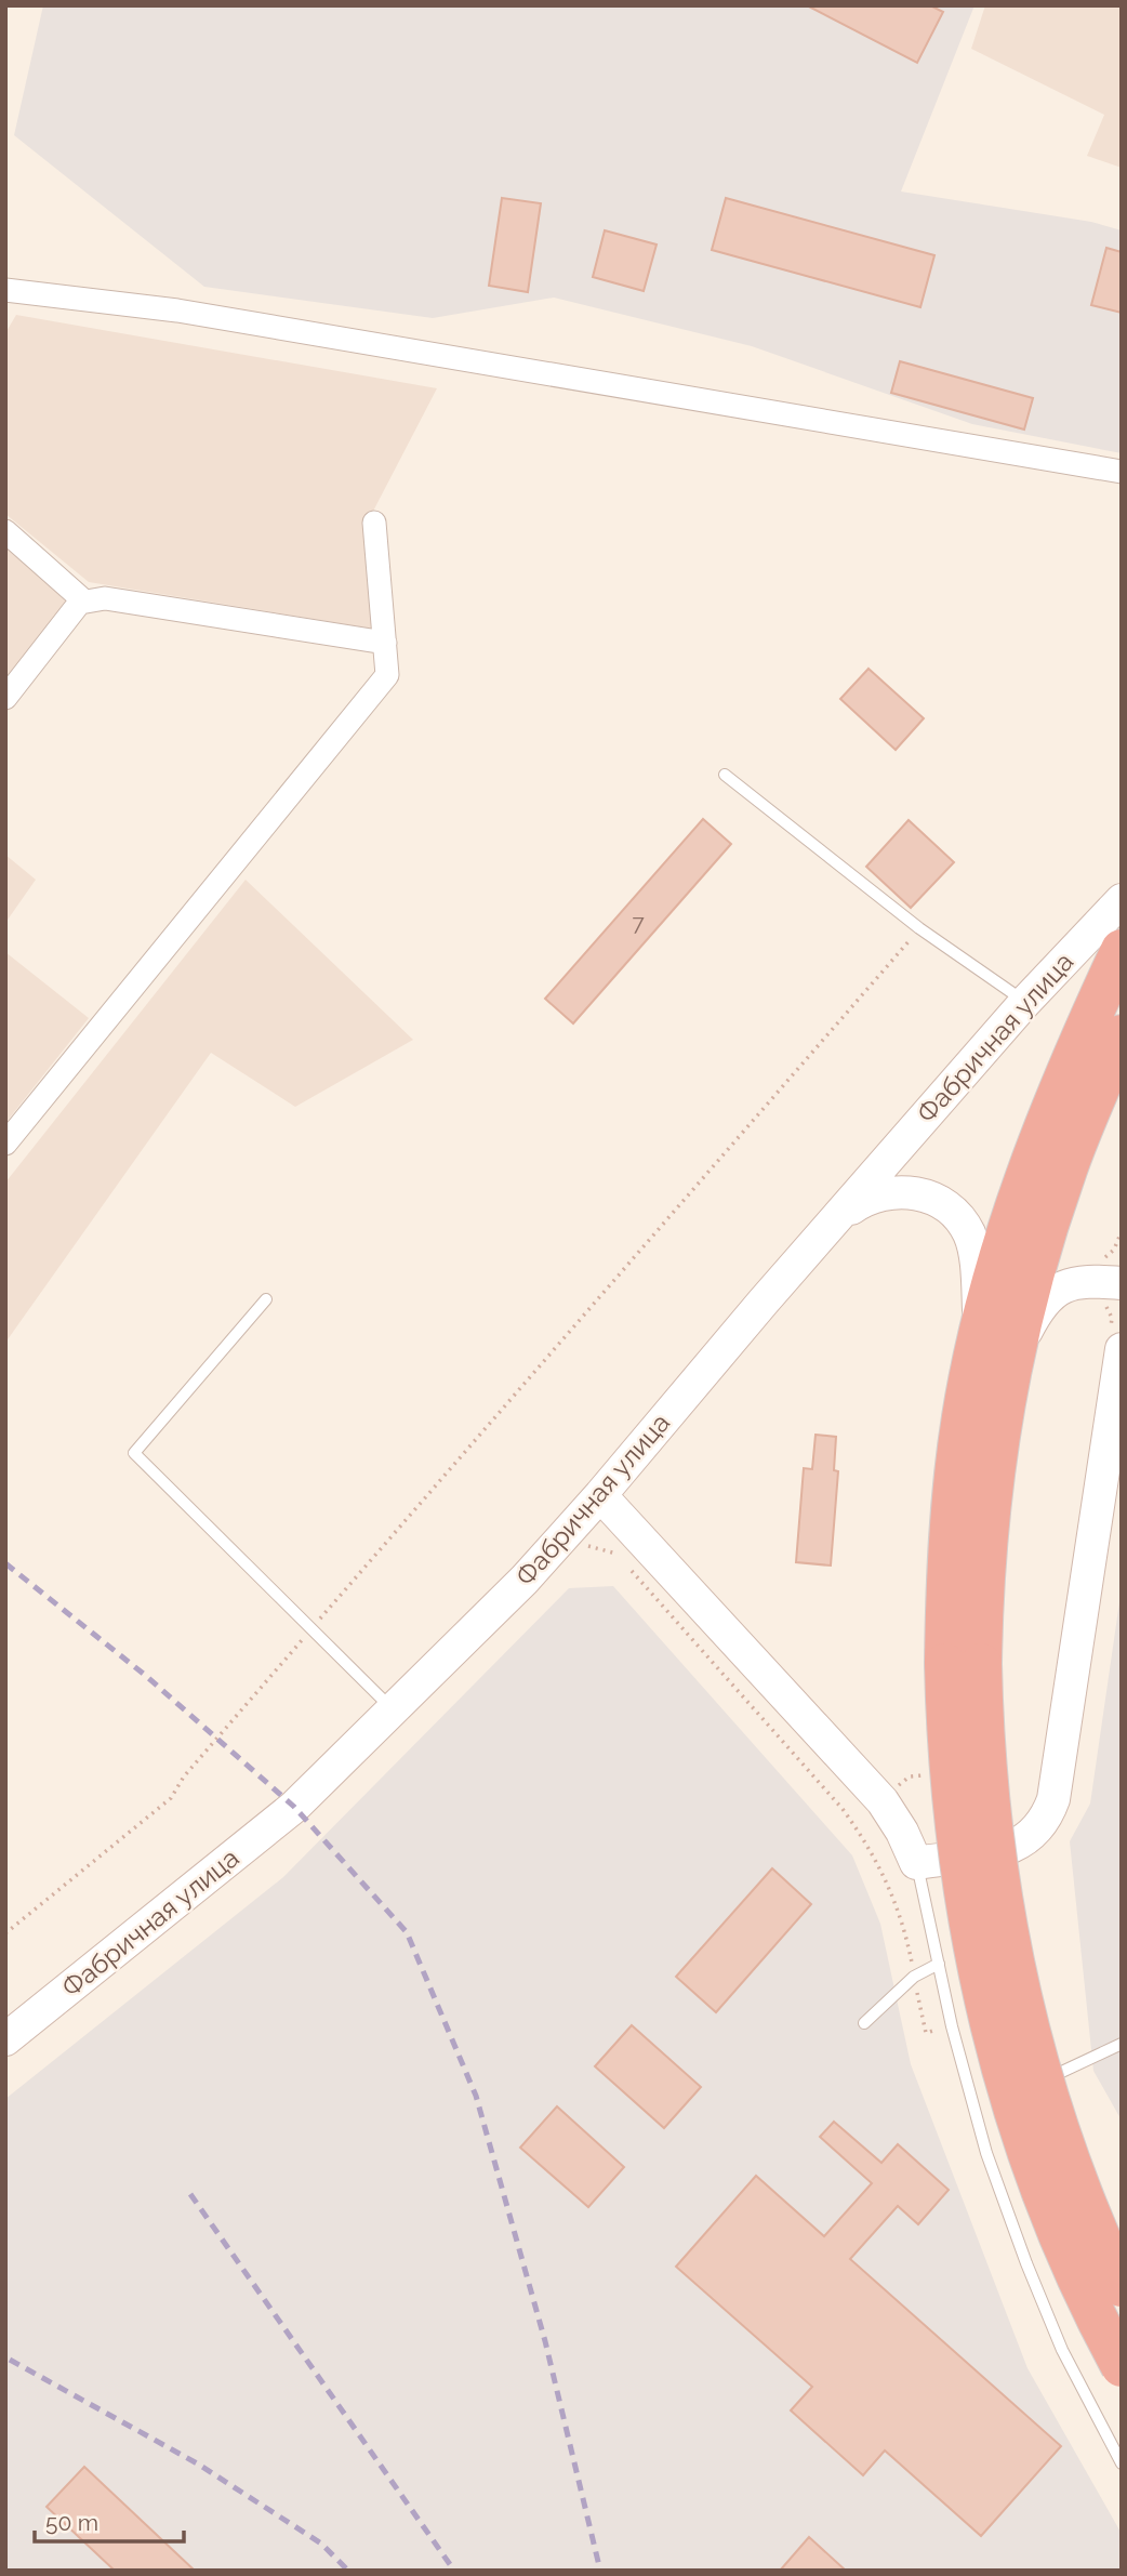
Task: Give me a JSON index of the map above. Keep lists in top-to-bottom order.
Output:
{
  "streets": {
    "street": ["Фабричная улица"]
  },
  "house_numbers": ["7"],
  "scale_bar": "50 m"
}
